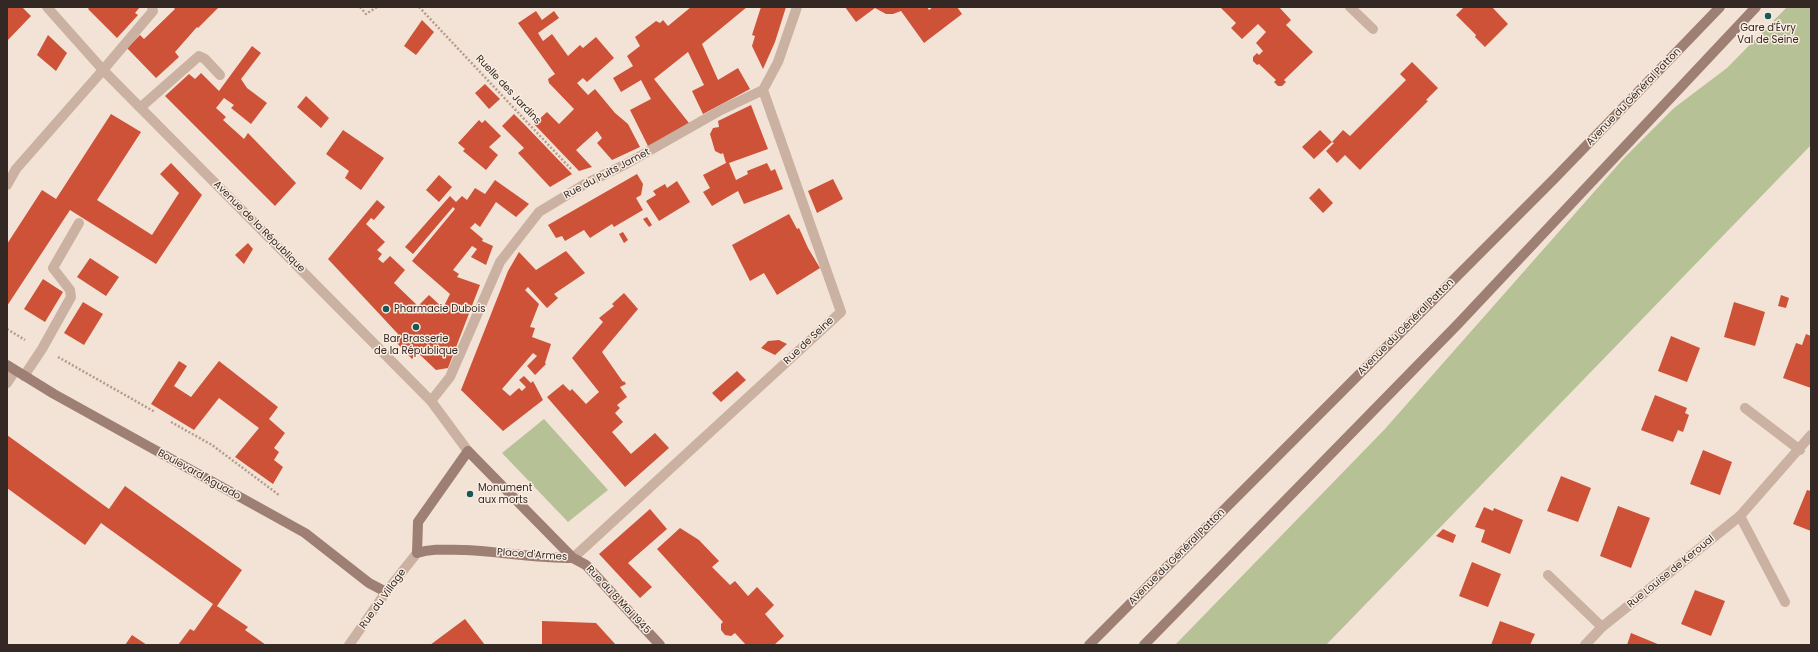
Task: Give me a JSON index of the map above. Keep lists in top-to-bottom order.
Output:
{
  "streets": {
    "main road": [
      "Avenue du Général Patton",
      "Boulevard Aguado",
      "Place d'Armes",
      "Rue du 8 Mai 1945"
    ],
    "street": [
      "Rue du Puits Jamet",
      "Avenue de la République",
      "Rue de Seine",
      "Rue Louise de Keroual",
      "Rue du Village"
    ],
    "path": ["Ruelle des Jardins"]
  },
  "crossings": [
    ["Ruelle des Jardins", "Rue du Puits Jamet"],
    ["Rue du Puits Jamet", "Avenue de la République"],
    ["Rue du Puits Jamet", "Rue de Seine"],
    ["Avenue de la République", "Place d'Armes"],
    ["Rue de Seine", "Place d'Armes"],
    ["Rue de Seine", "Rue du 8 Mai 1945"],
    ["Boulevard Aguado", "Rue du Village"],
    ["Place d'Armes", "Rue du Village"],
    ["Place d'Armes", "Rue du 8 Mai 1945"]
  ],
  "places": [
    "Gare d'Évry Val de Seine",
    "Pharmacie Dubois",
    "Bar Brasserie de la République",
    "Monument aux morts"
  ]
}
